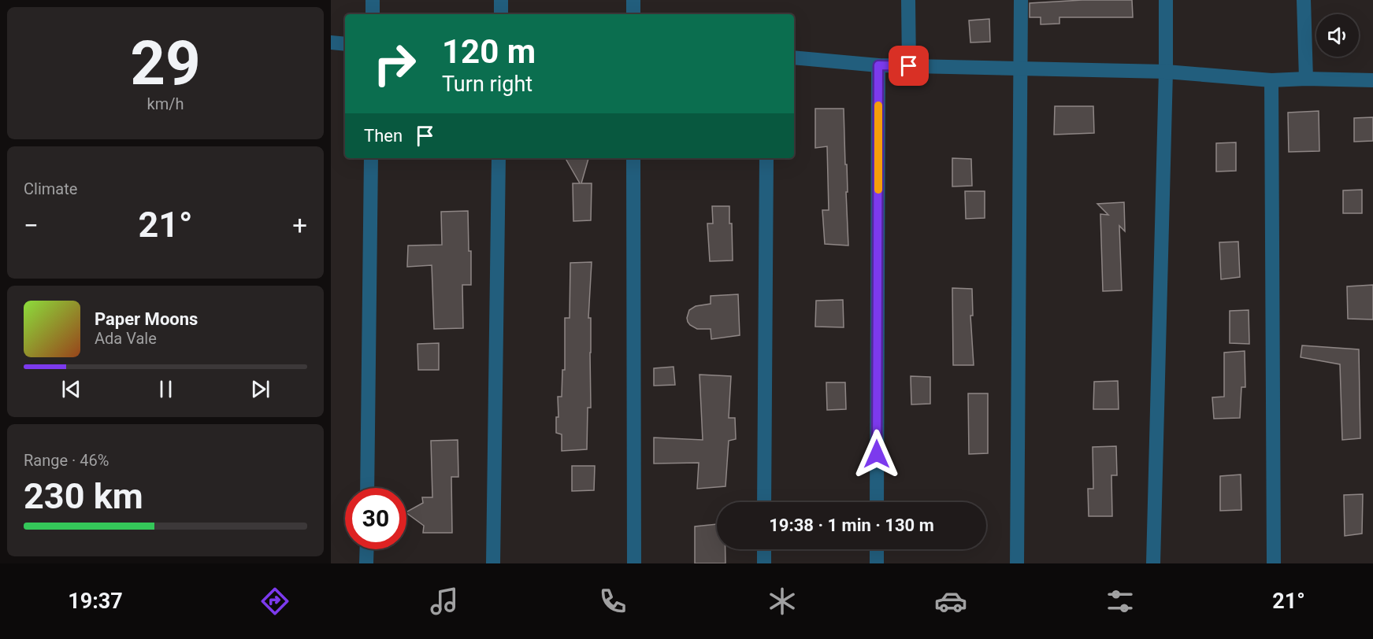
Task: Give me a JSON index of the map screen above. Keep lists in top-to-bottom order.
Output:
{
  "page": {
    "tile": [
      ["29", "km/h"],
      "Climate",
      ["Range · 46%", "230 km"]
    ],
    "turn": ["120 m", "Turn right"],
    "then": "Then",
    "heat": ["−", "21°", "+"],
    "song": ["Paper Moons", "Ada Vale"],
    "limit": "30",
    "trip": "19:38 · 1 min · 130 m",
    "tabs": ["19:37", "21°"]
  }
}
